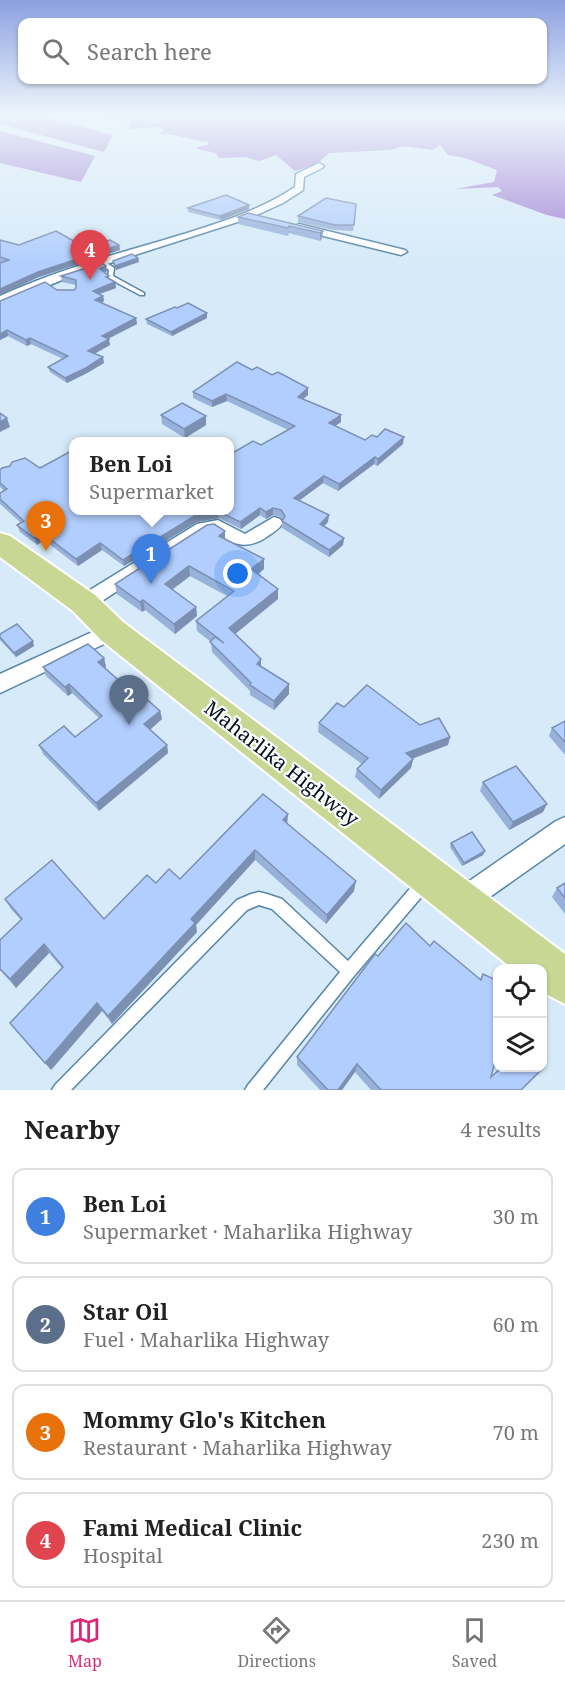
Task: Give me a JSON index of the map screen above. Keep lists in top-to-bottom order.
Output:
{
  "streets": {
    "main road": ["Maharlika Highway"]
  },
  "page": {
    "search": "Search here",
    "pins": [
      "4",
      "3",
      "1",
      "2"
    ],
    "popup": ["Ben Loi", "Supermarket"],
    "heading": ["Nearby", "4 results"],
    "list": [
      {
        "mark": "1",
        "name": "Ben Loi",
        "note": "Supermarket · Maharlika Highway",
        "value": "30 m"
      },
      {
        "mark": "2",
        "name": "Star Oil",
        "note": "Fuel · Maharlika Highway",
        "value": "60 m"
      },
      {
        "mark": "3",
        "name": "Mommy Glo's Kitchen",
        "note": "Restaurant · Maharlika Highway",
        "value": "70 m"
      },
      {
        "mark": "4",
        "name": "Fami Medical Clinic",
        "note": "Hospital",
        "value": "230 m"
      }
    ],
    "nav": ["Map", "Directions", "Saved"]
  }
}
